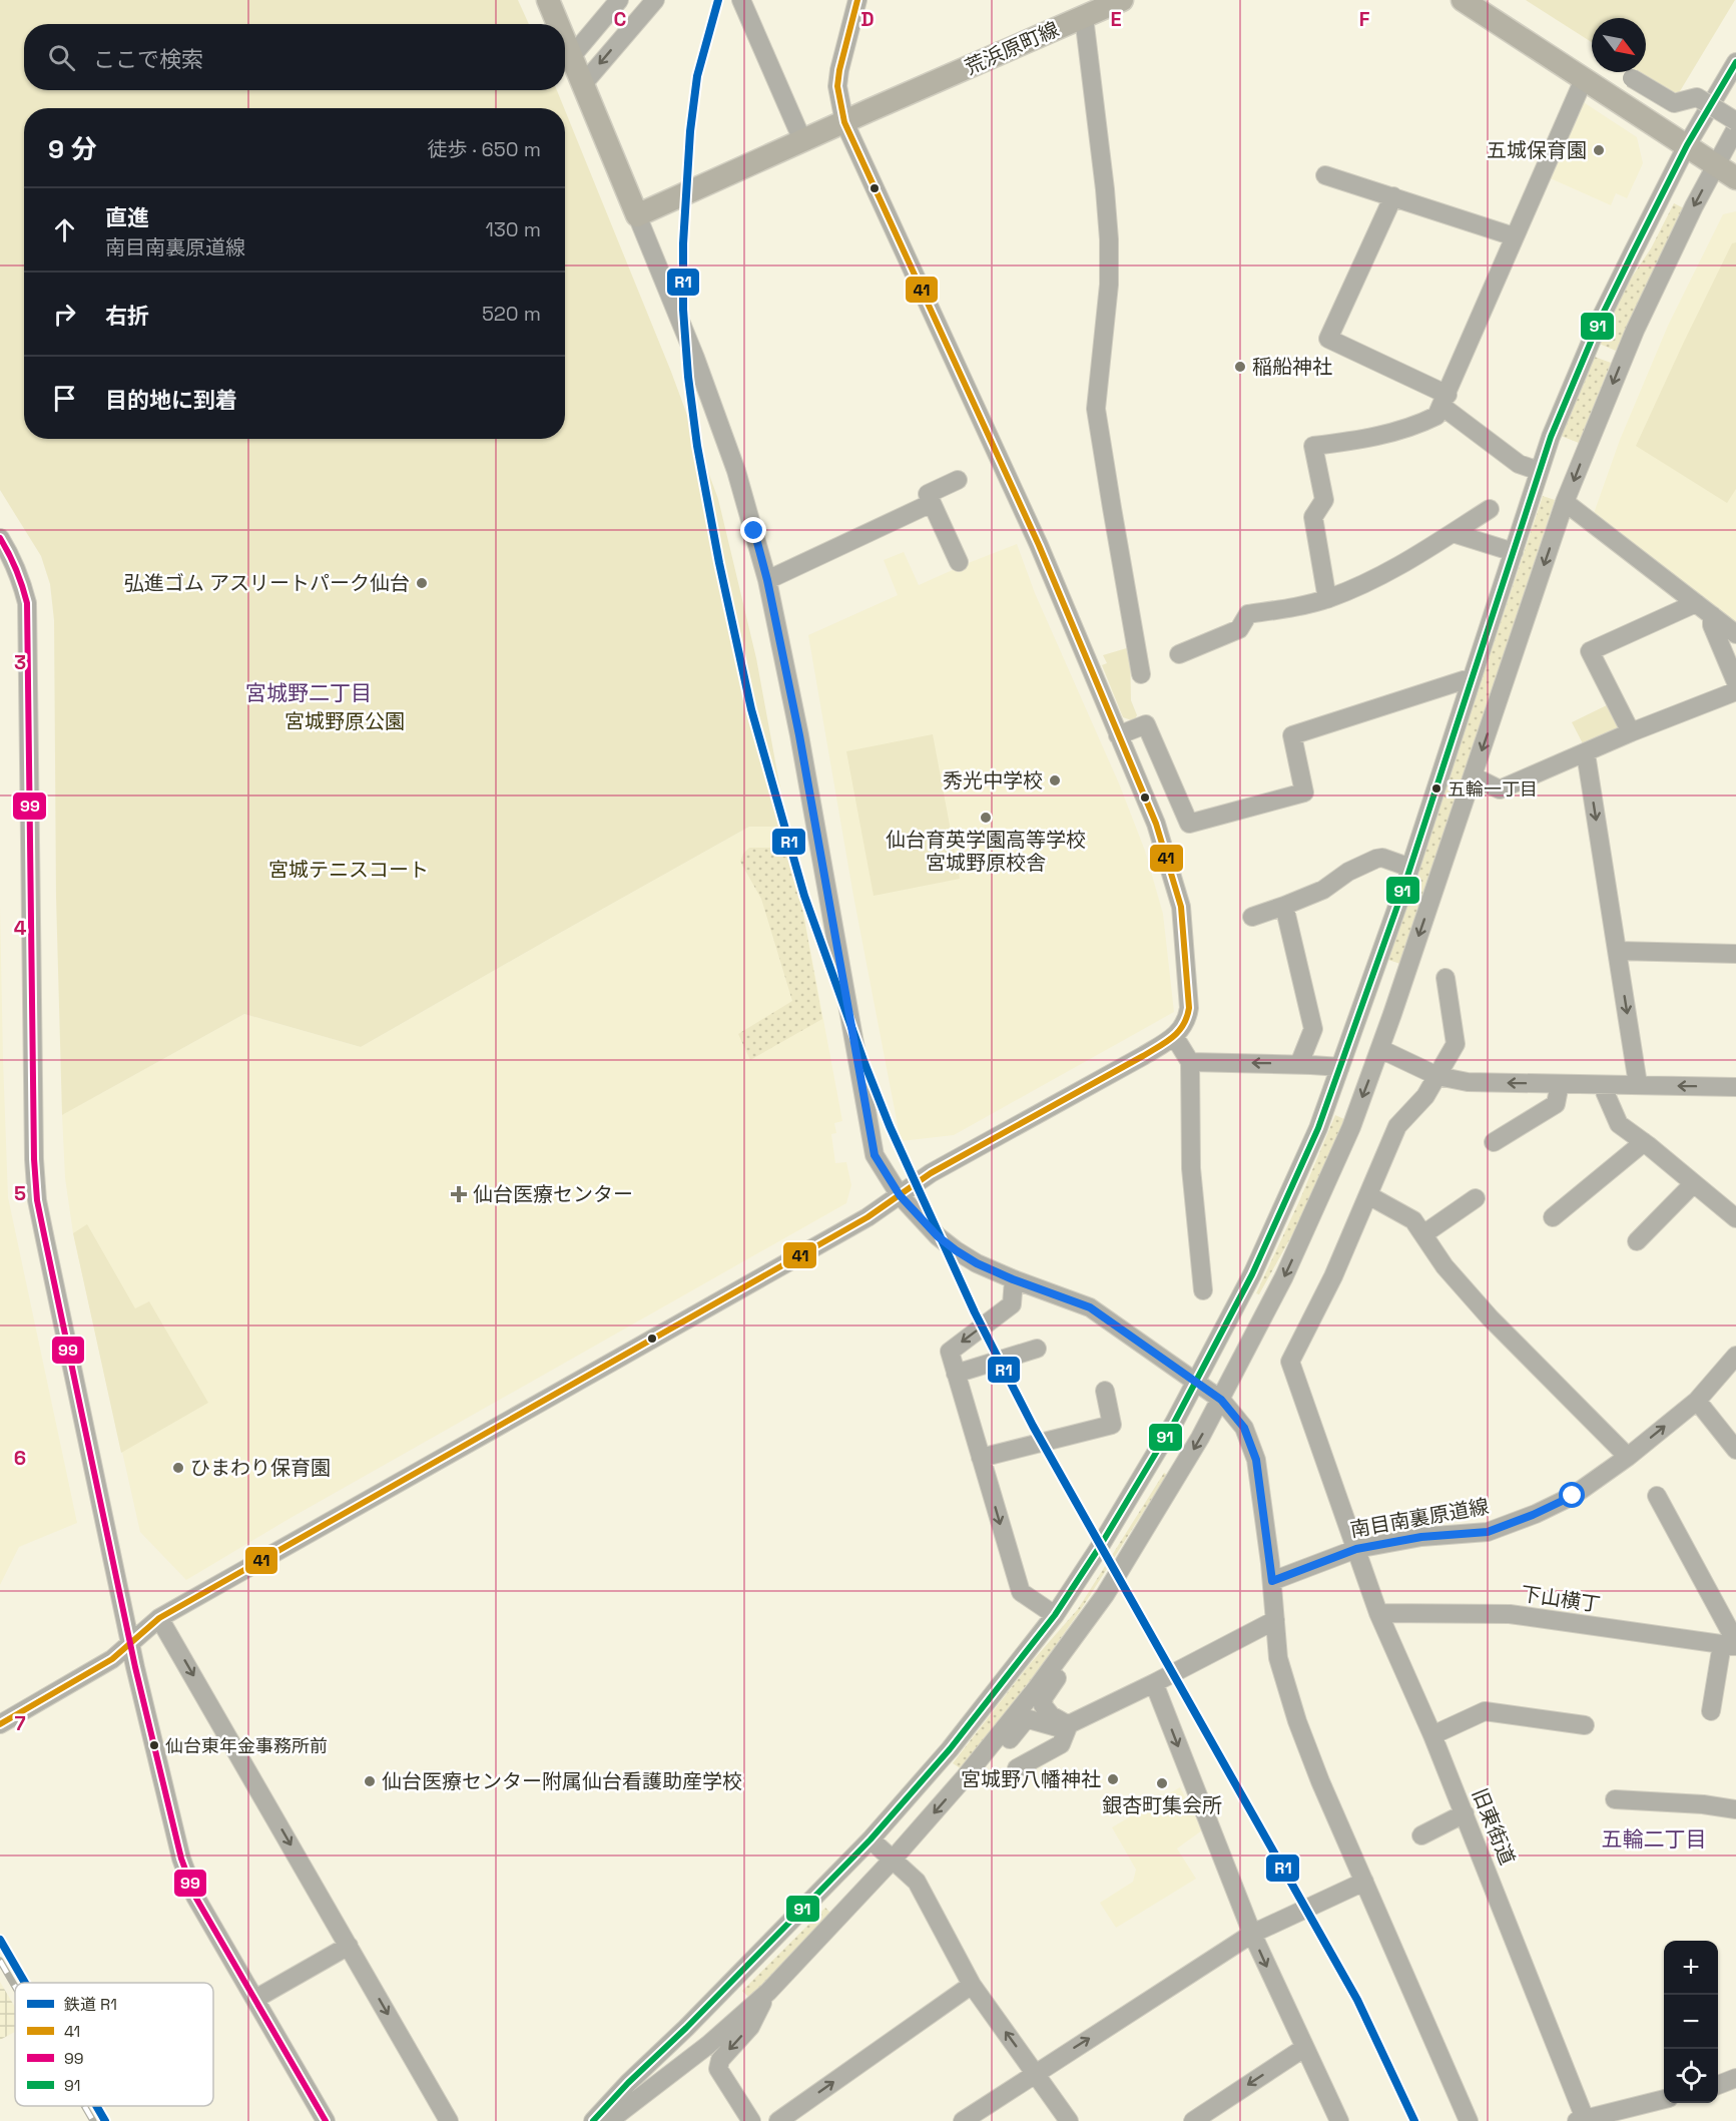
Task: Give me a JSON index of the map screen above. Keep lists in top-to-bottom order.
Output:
{
  "streets": {
    "main road": ["荒浜原町線"],
    "street": ["南目南裏原道線", "下山横丁", "旧東街道"]
  },
  "crossings": [
    ["南目南裏原道線", "旧東街道"],
    ["下山横丁", "旧東街道"]
  ],
  "districts": ["宮城野二丁目", "五輪二丁目"],
  "parks": ["宮城野原公園", "宮城テニスコート"],
  "places": {
    "other": [
      "五城保育園",
      "稲船神社",
      "弘進ゴム アスリートパーク仙台",
      "秀光中学校",
      "五輪一丁目",
      "仙台育英学園高等学校 宮城野原校舎",
      "ひまわり保育園",
      "仙台東年金事務所前",
      "宮城野八幡神社",
      "仙台医療センター附属仙台看護助産学校",
      "銀杏町集会所"
    ],
    "health": ["仙台医療センター"]
  },
  "lines": [
    "rail line R1",
    "transit line 41",
    "transit line 91",
    "transit line 99"
  ],
  "legend": [
    "鉄道 R1",
    "41",
    "99",
    "91"
  ],
  "north": "bottom right",
  "page": {
    "search": "ここで検索",
    "heading": ["9 分", "徒歩 · 650 m"],
    "list": [
      ["直進", "南目南裏原道線", "130 m"],
      ["右折", "520 m"],
      "目的地に到着"
    ],
    "map_buttons": ["+", "−"]
  },
  "grid": {
    "columns": [
      "C",
      "D",
      "E",
      "F"
    ],
    "rows": [
      "3",
      "4",
      "5",
      "6",
      "7"
    ]
  }
}
